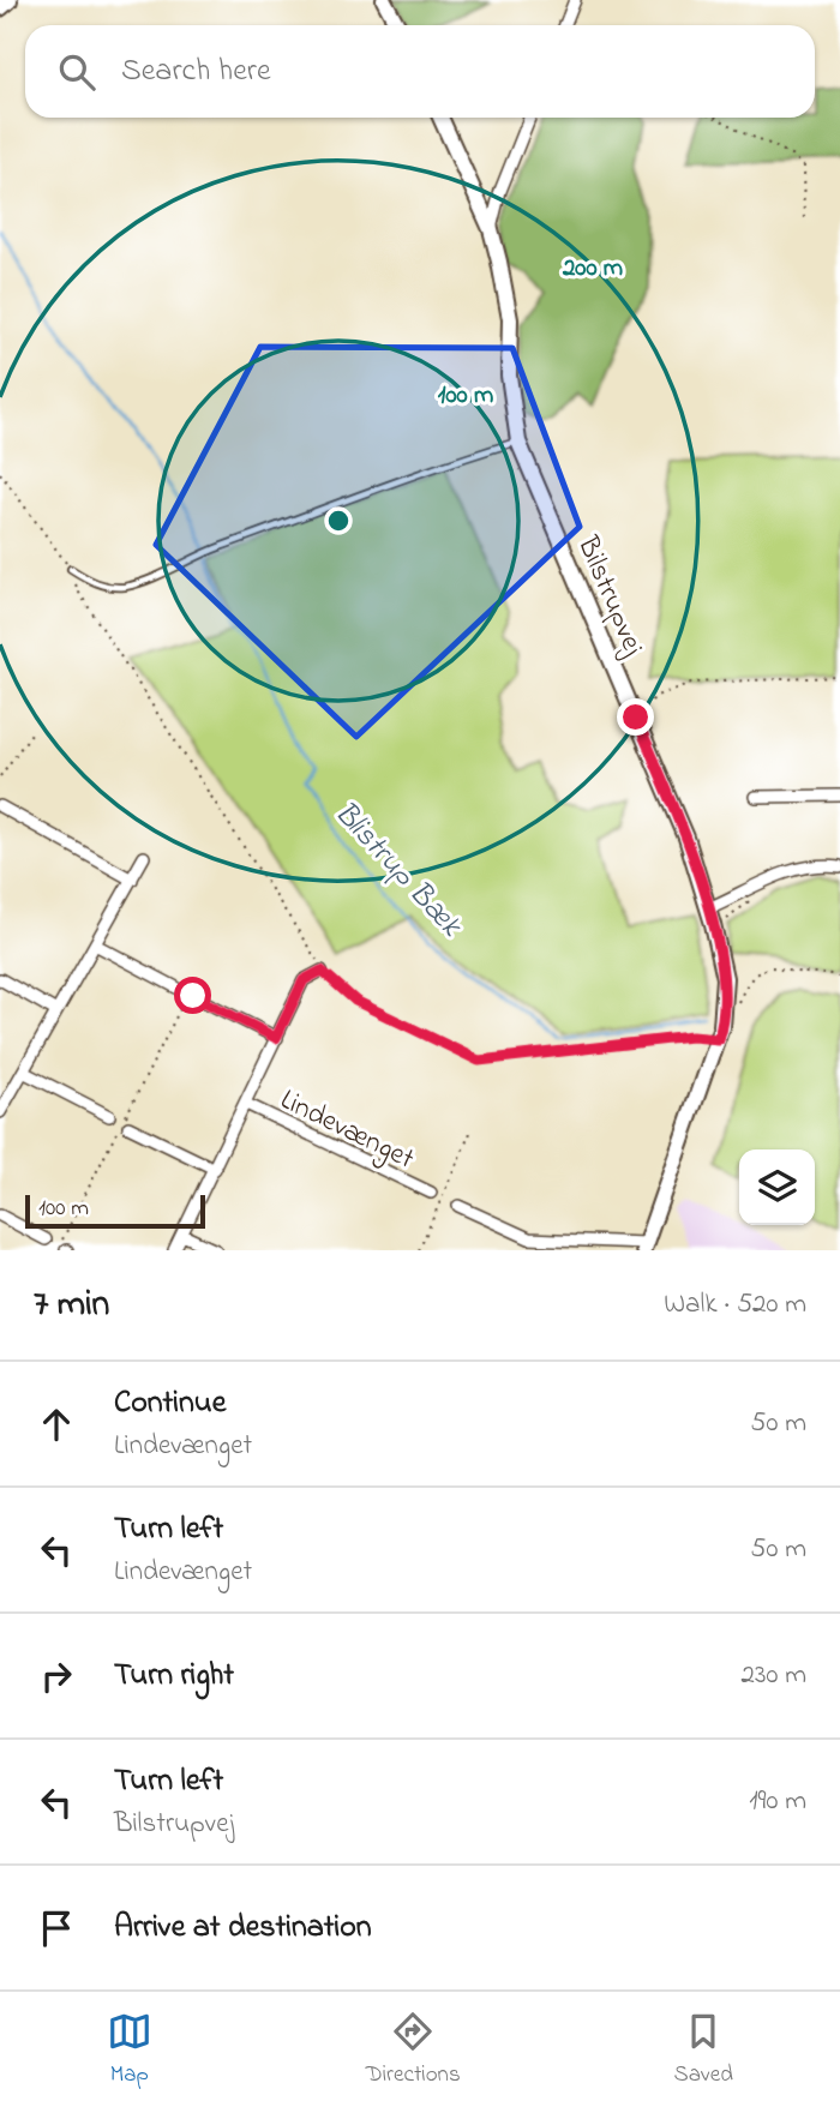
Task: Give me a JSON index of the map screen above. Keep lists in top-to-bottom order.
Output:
{
  "streets": {
    "street": ["Bilstrupvej", "Lindevænget"]
  },
  "water": ["Blistrup Bæk"],
  "scale_bar": "100 m",
  "page": {
    "search": "Search here",
    "scale": "100 m",
    "heading": ["7 min", "Walk · 520 m"],
    "list": [
      ["Continue", "Lindevænget", "50 m"],
      ["Turn left", "Lindevænget", "50 m"],
      ["Turn right", "230 m"],
      ["Turn left", "Bilstrupvej", "190 m"],
      "Arrive at destination"
    ],
    "nav": ["Map", "Directions", "Saved"]
  },
  "rings": ["200 m", "100 m"]
}
